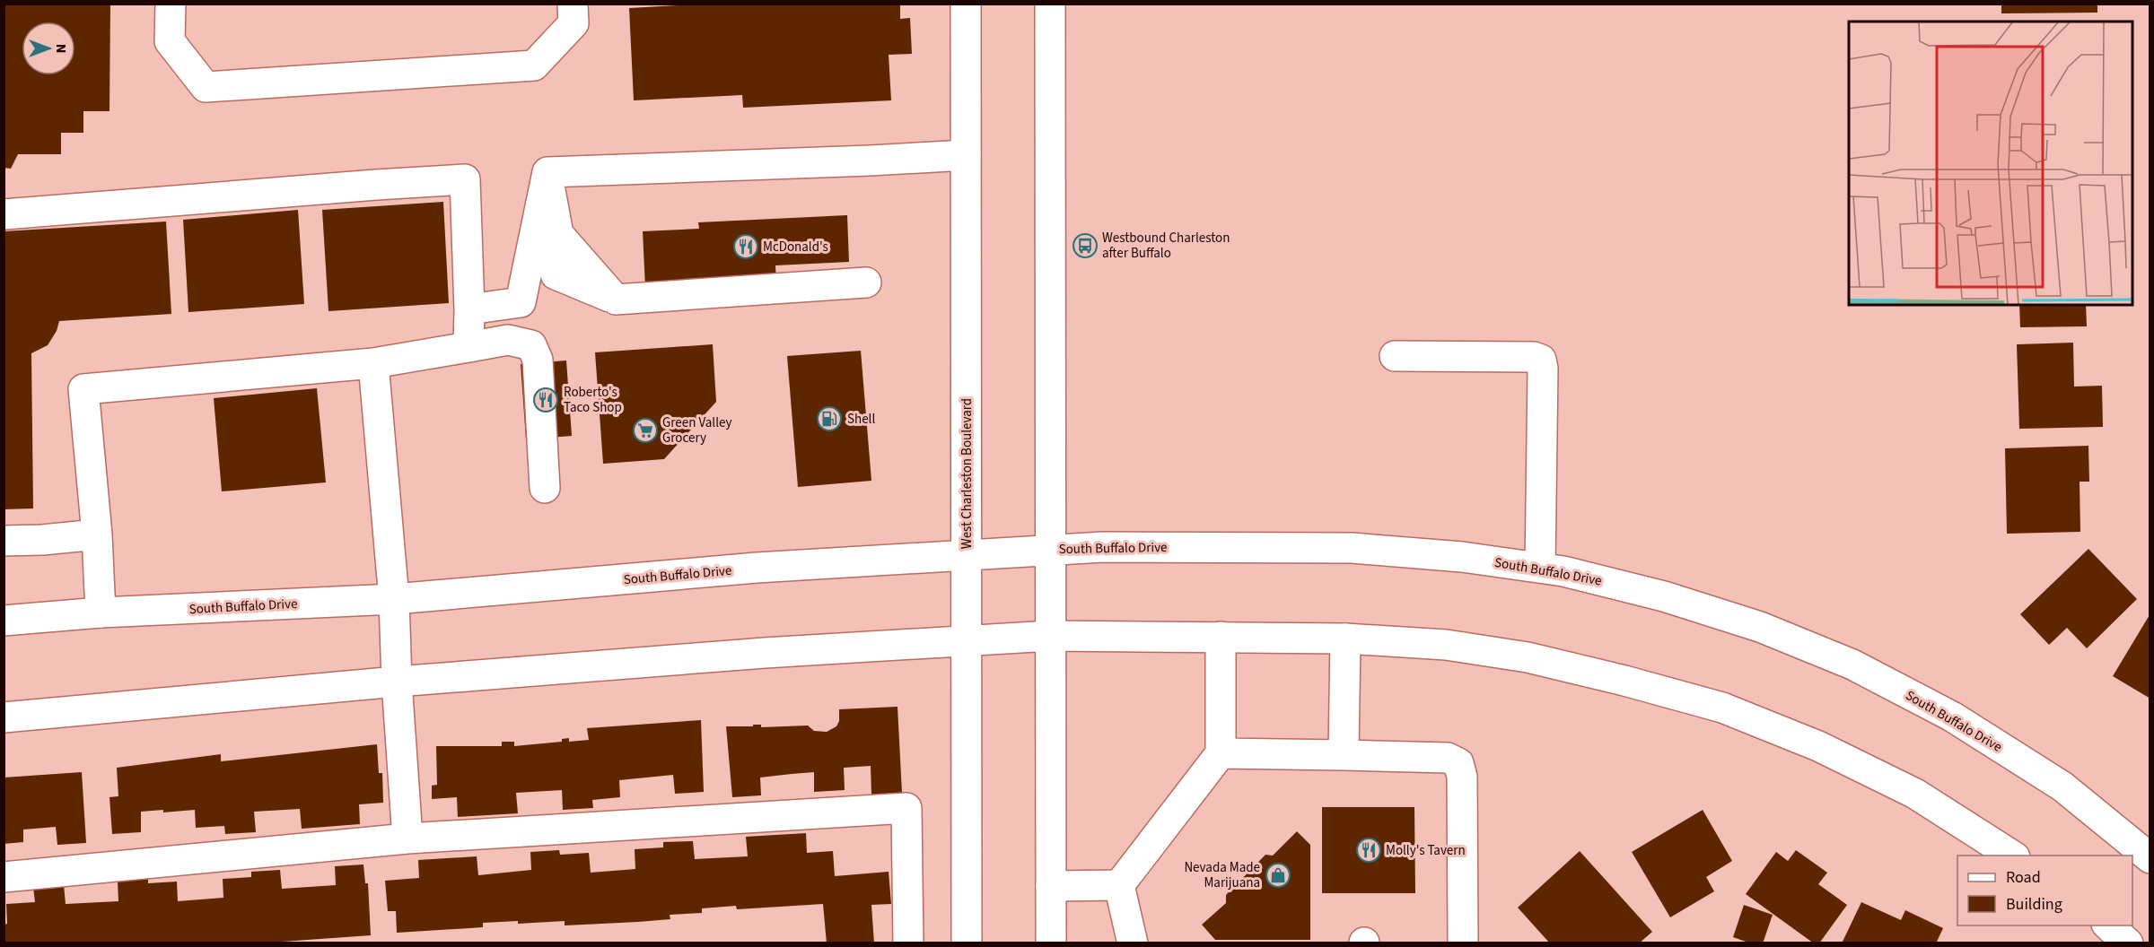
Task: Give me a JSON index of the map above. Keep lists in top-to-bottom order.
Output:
{
  "streets": {
    "main road": ["West Charleston Boulevard", "South Buffalo Drive"]
  },
  "crossings": [
    ["West Charleston Boulevard", "South Buffalo Drive"]
  ],
  "places": {
    "bus stop": ["Westbound Charleston after Buffalo"],
    "restaurant": ["McDonald's", "Roberto's Taco Shop", "Molly's Tavern"],
    "fuel station": ["Shell"],
    "supermarket": ["Green Valley Grocery"],
    "shop": ["Nevada Made Marijuana"]
  },
  "legend": ["Road", "Building"],
  "north": "right"
}
